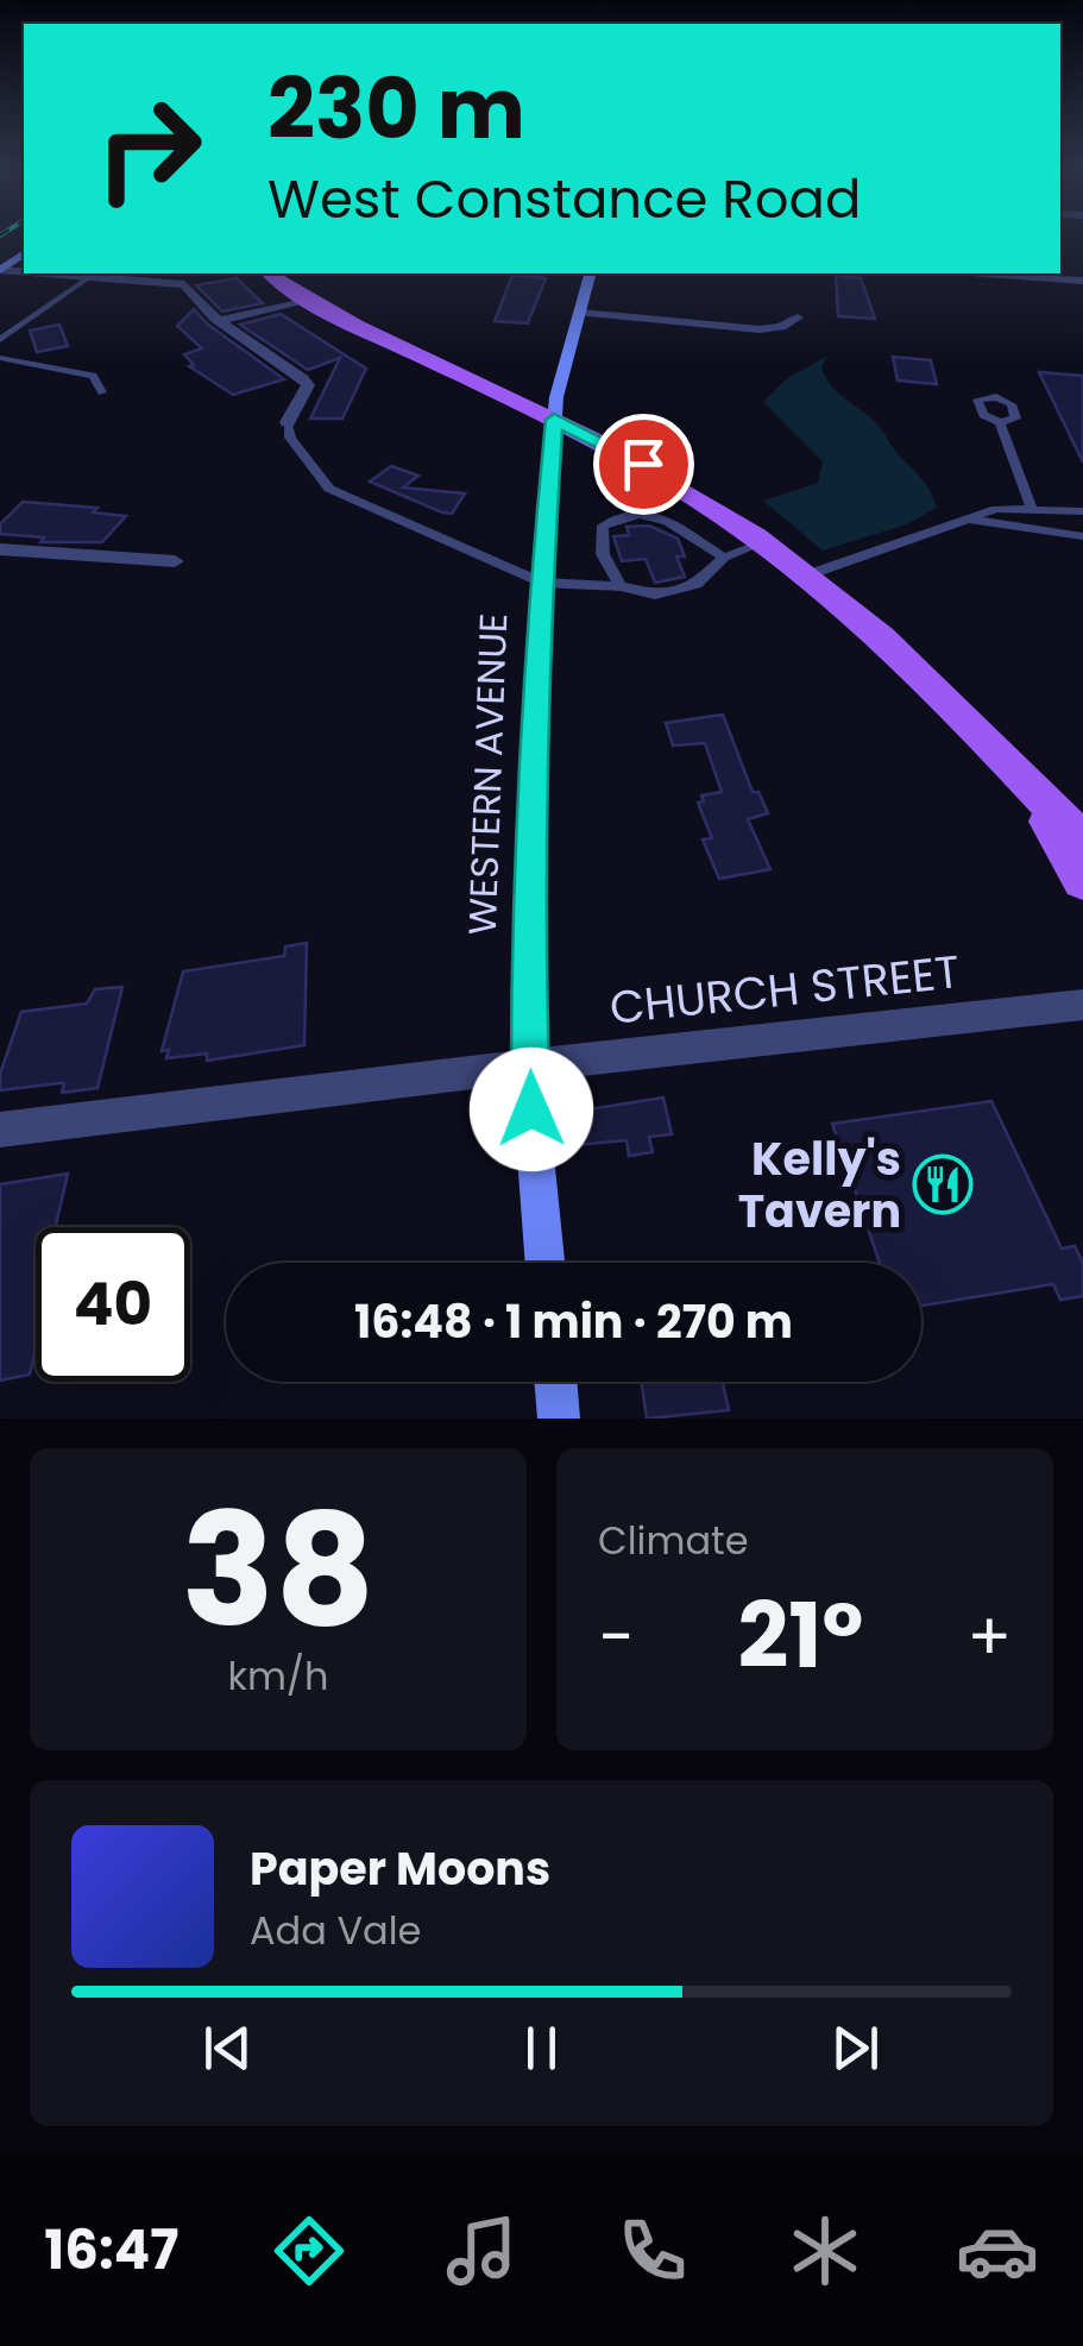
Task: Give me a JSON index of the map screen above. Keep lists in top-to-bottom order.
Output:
{
  "streets": {
    "street": ["WESTERN AVENUE", "CHURCH STREET"]
  },
  "crossings": [
    ["WESTERN AVENUE", "CHURCH STREET"]
  ],
  "places": {
    "restaurant": ["Kelly's Tavern"]
  },
  "page": {
    "turn": ["230 m", "West Constance Road"],
    "limit": "40",
    "trip": "16:48 · 1 min · 270 m",
    "tile": [
      ["38", "km/h"],
      "Climate"
    ],
    "heat": ["−", "21°", "+"],
    "song": ["Paper Moons", "Ada Vale"],
    "tabs": "16:47"
  }
}
